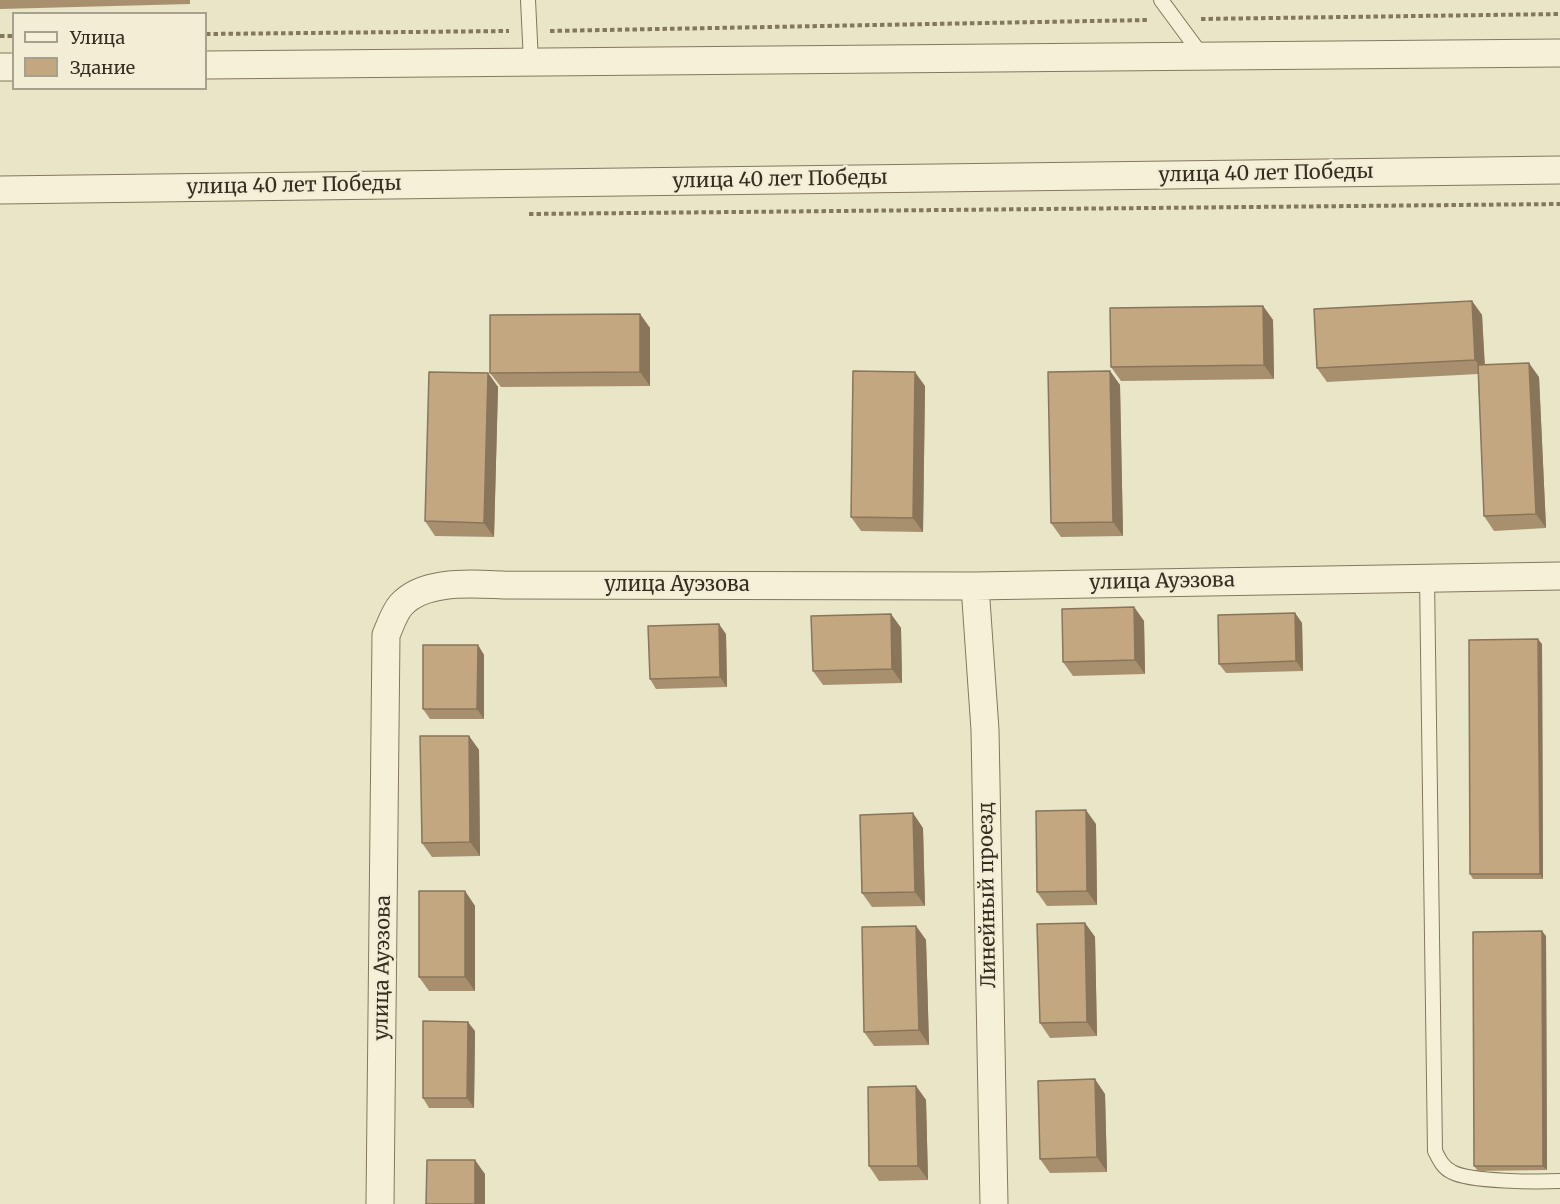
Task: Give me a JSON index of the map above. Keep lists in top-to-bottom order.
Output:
{
  "streets": {
    "street": ["улица 40 лет Победы", "улица Ауэзова", "Линейный проезд"]
  },
  "crossings": [
    ["улица Ауэзова", "Линейный проезд"]
  ],
  "legend": ["Улица", "Здание"]
}
